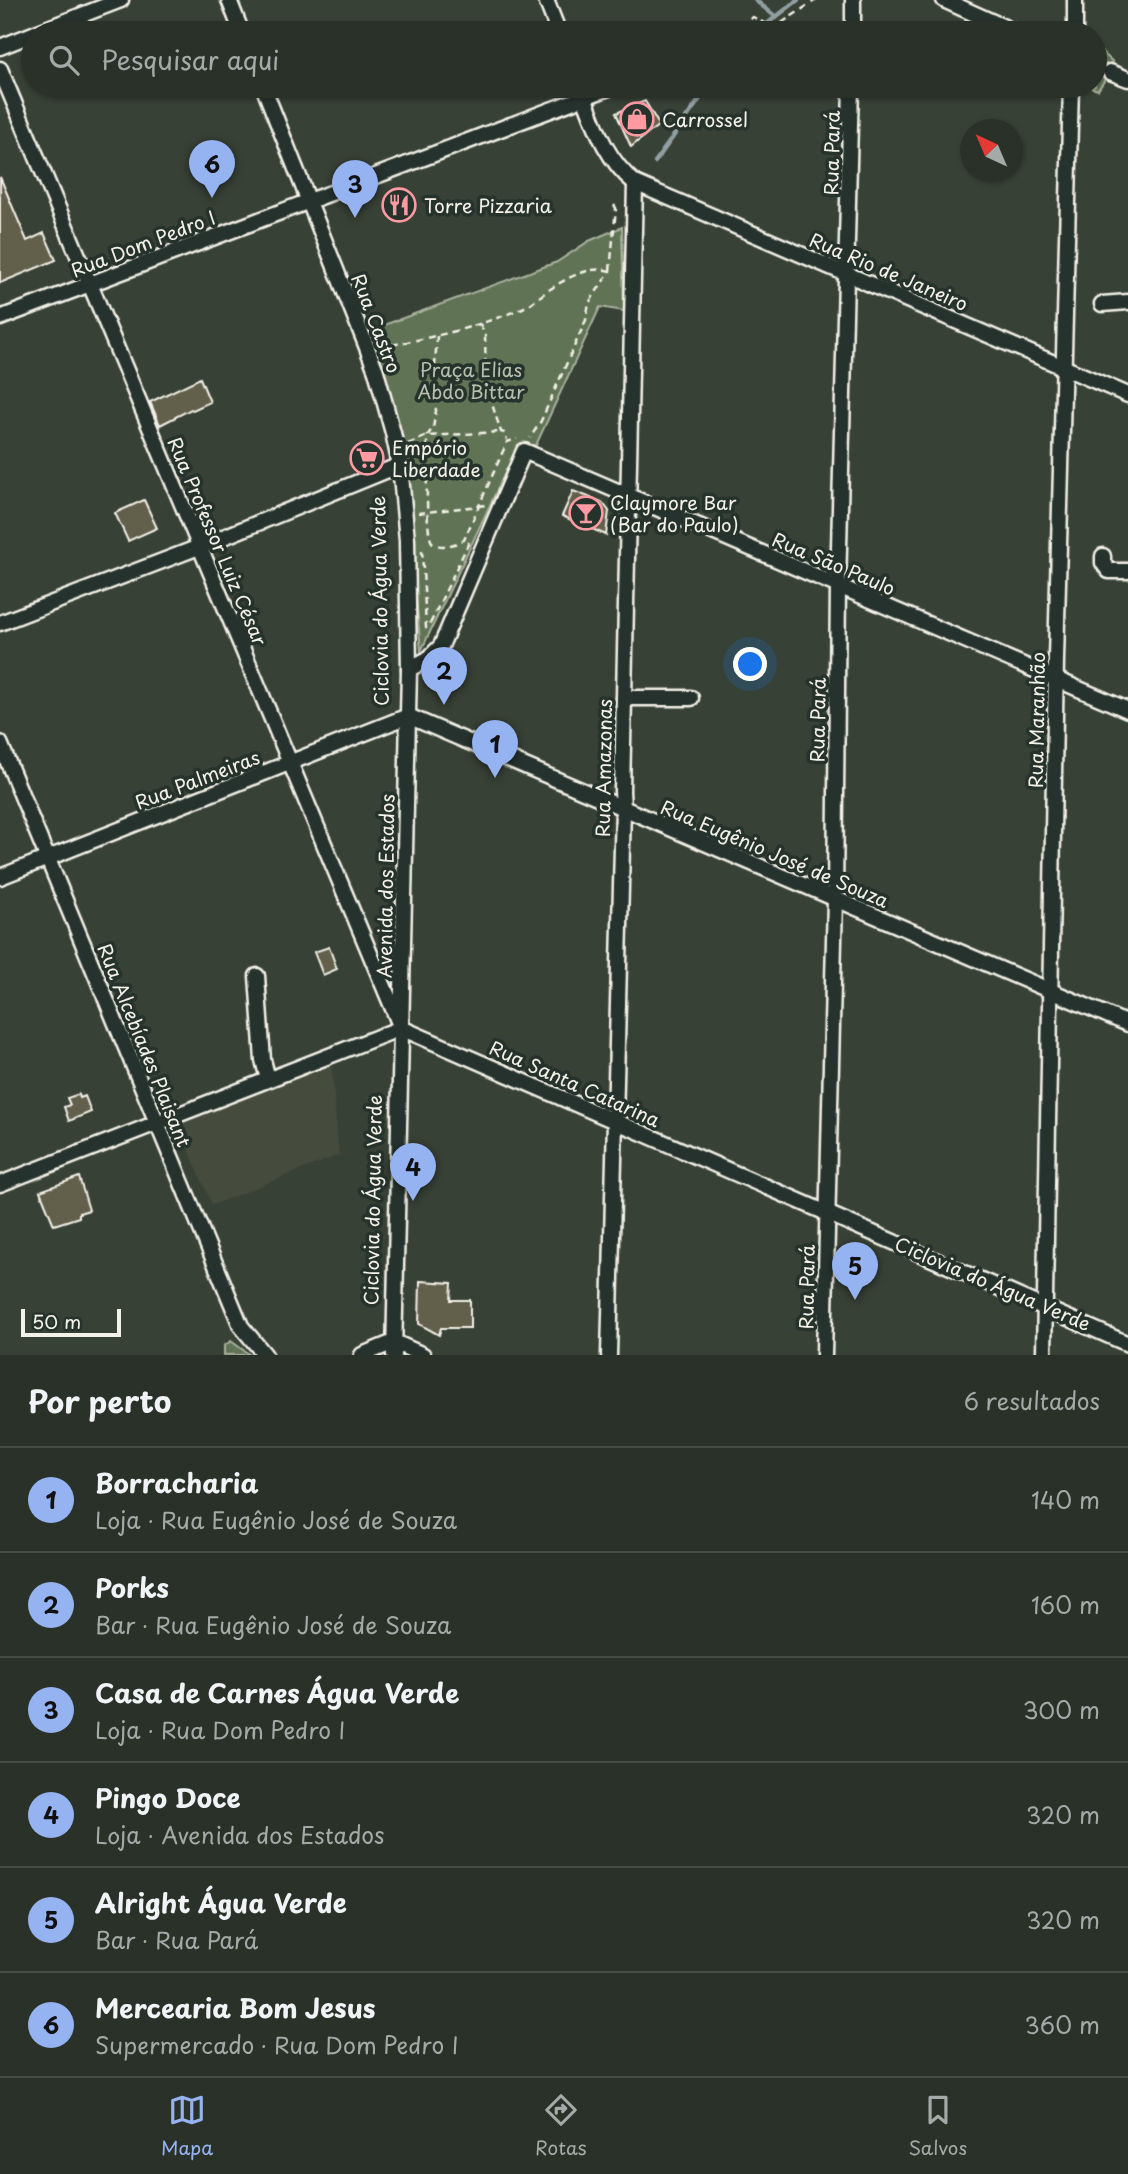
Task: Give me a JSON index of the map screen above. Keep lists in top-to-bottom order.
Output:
{
  "streets": {
    "street": [
      "Rua Pará",
      "Rua Dom Pedro I",
      "Rua Rio de Janeiro",
      "Rua Castro",
      "Rua Professor Luiz César",
      "Rua São Paulo",
      "Rua Maranhão",
      "Rua Amazonas",
      "Rua Palmeiras",
      "Rua Eugênio José de Souza",
      "Avenida dos Estados",
      "Rua Alcebíades Plaisant",
      "Rua Santa Catarina"
    ]
  },
  "crossings": [
    ["Rua Pará", "Rua Rio de Janeiro"],
    ["Rua Pará", "Rua São Paulo"],
    ["Rua Pará", "Rua Eugênio José de Souza"],
    ["Rua Pará", "Rua Santa Catarina"],
    ["Rua Dom Pedro I", "Rua Castro"],
    ["Rua Dom Pedro I", "Rua Professor Luiz César"],
    ["Rua Rio de Janeiro", "Rua Maranhão"],
    ["Rua Rio de Janeiro", "Rua Amazonas"],
    ["Rua Castro", "Rua São Paulo"],
    ["Rua Castro", "Avenida dos Estados"],
    ["Rua Professor Luiz César", "Rua Palmeiras"],
    ["Rua Professor Luiz César", "Avenida dos Estados"],
    ["Rua Professor Luiz César", "Rua Santa Catarina"],
    ["Rua São Paulo", "Rua Maranhão"],
    ["Rua São Paulo", "Rua Amazonas"],
    ["Rua São Paulo", "Avenida dos Estados"],
    ["Rua Maranhão", "Rua Eugênio José de Souza"],
    ["Rua Maranhão", "Rua Santa Catarina"],
    ["Rua Amazonas", "Rua Eugênio José de Souza"],
    ["Rua Amazonas", "Rua Santa Catarina"],
    ["Rua Palmeiras", "Rua Eugênio José de Souza"],
    ["Rua Palmeiras", "Avenida dos Estados"],
    ["Rua Palmeiras", "Rua Alcebíades Plaisant"],
    ["Rua Eugênio José de Souza", "Avenida dos Estados"],
    ["Avenida dos Estados", "Rua Santa Catarina"]
  ],
  "parks": ["Praça Elias Abdo Bittar"],
  "places": {
    "shop": ["Carrossel"],
    "restaurant": ["Torre Pizzaria"],
    "supermarket": ["Empório Liberdade"],
    "bar": ["Claymore Bar (Bar do Paulo)"]
  },
  "scale_bar": "50 m",
  "north": "top left",
  "page": {
    "search": "Pesquisar aqui",
    "pins": [
      "6",
      "3",
      "2",
      "1",
      "4",
      "5"
    ],
    "scale": "50 m",
    "heading": ["Por perto", "6 resultados"],
    "list": [
      {
        "mark": "1",
        "name": "Borracharia",
        "note": "Loja · Rua Eugênio José de Souza",
        "value": "140 m"
      },
      {
        "mark": "2",
        "name": "Porks",
        "note": "Bar · Rua Eugênio José de Souza",
        "value": "160 m"
      },
      {
        "mark": "3",
        "name": "Casa de Carnes Água Verde",
        "note": "Loja · Rua Dom Pedro I",
        "value": "300 m"
      },
      {
        "mark": "4",
        "name": "Pingo Doce",
        "note": "Loja · Avenida dos Estados",
        "value": "320 m"
      },
      {
        "mark": "5",
        "name": "Alright Água Verde",
        "note": "Bar · Rua Pará",
        "value": "320 m"
      },
      {
        "mark": "6",
        "name": "Mercearia Bom Jesus",
        "note": "Supermercado · Rua Dom Pedro I",
        "value": "360 m"
      }
    ],
    "nav": ["Mapa", "Rotas", "Salvos"]
  }
}
